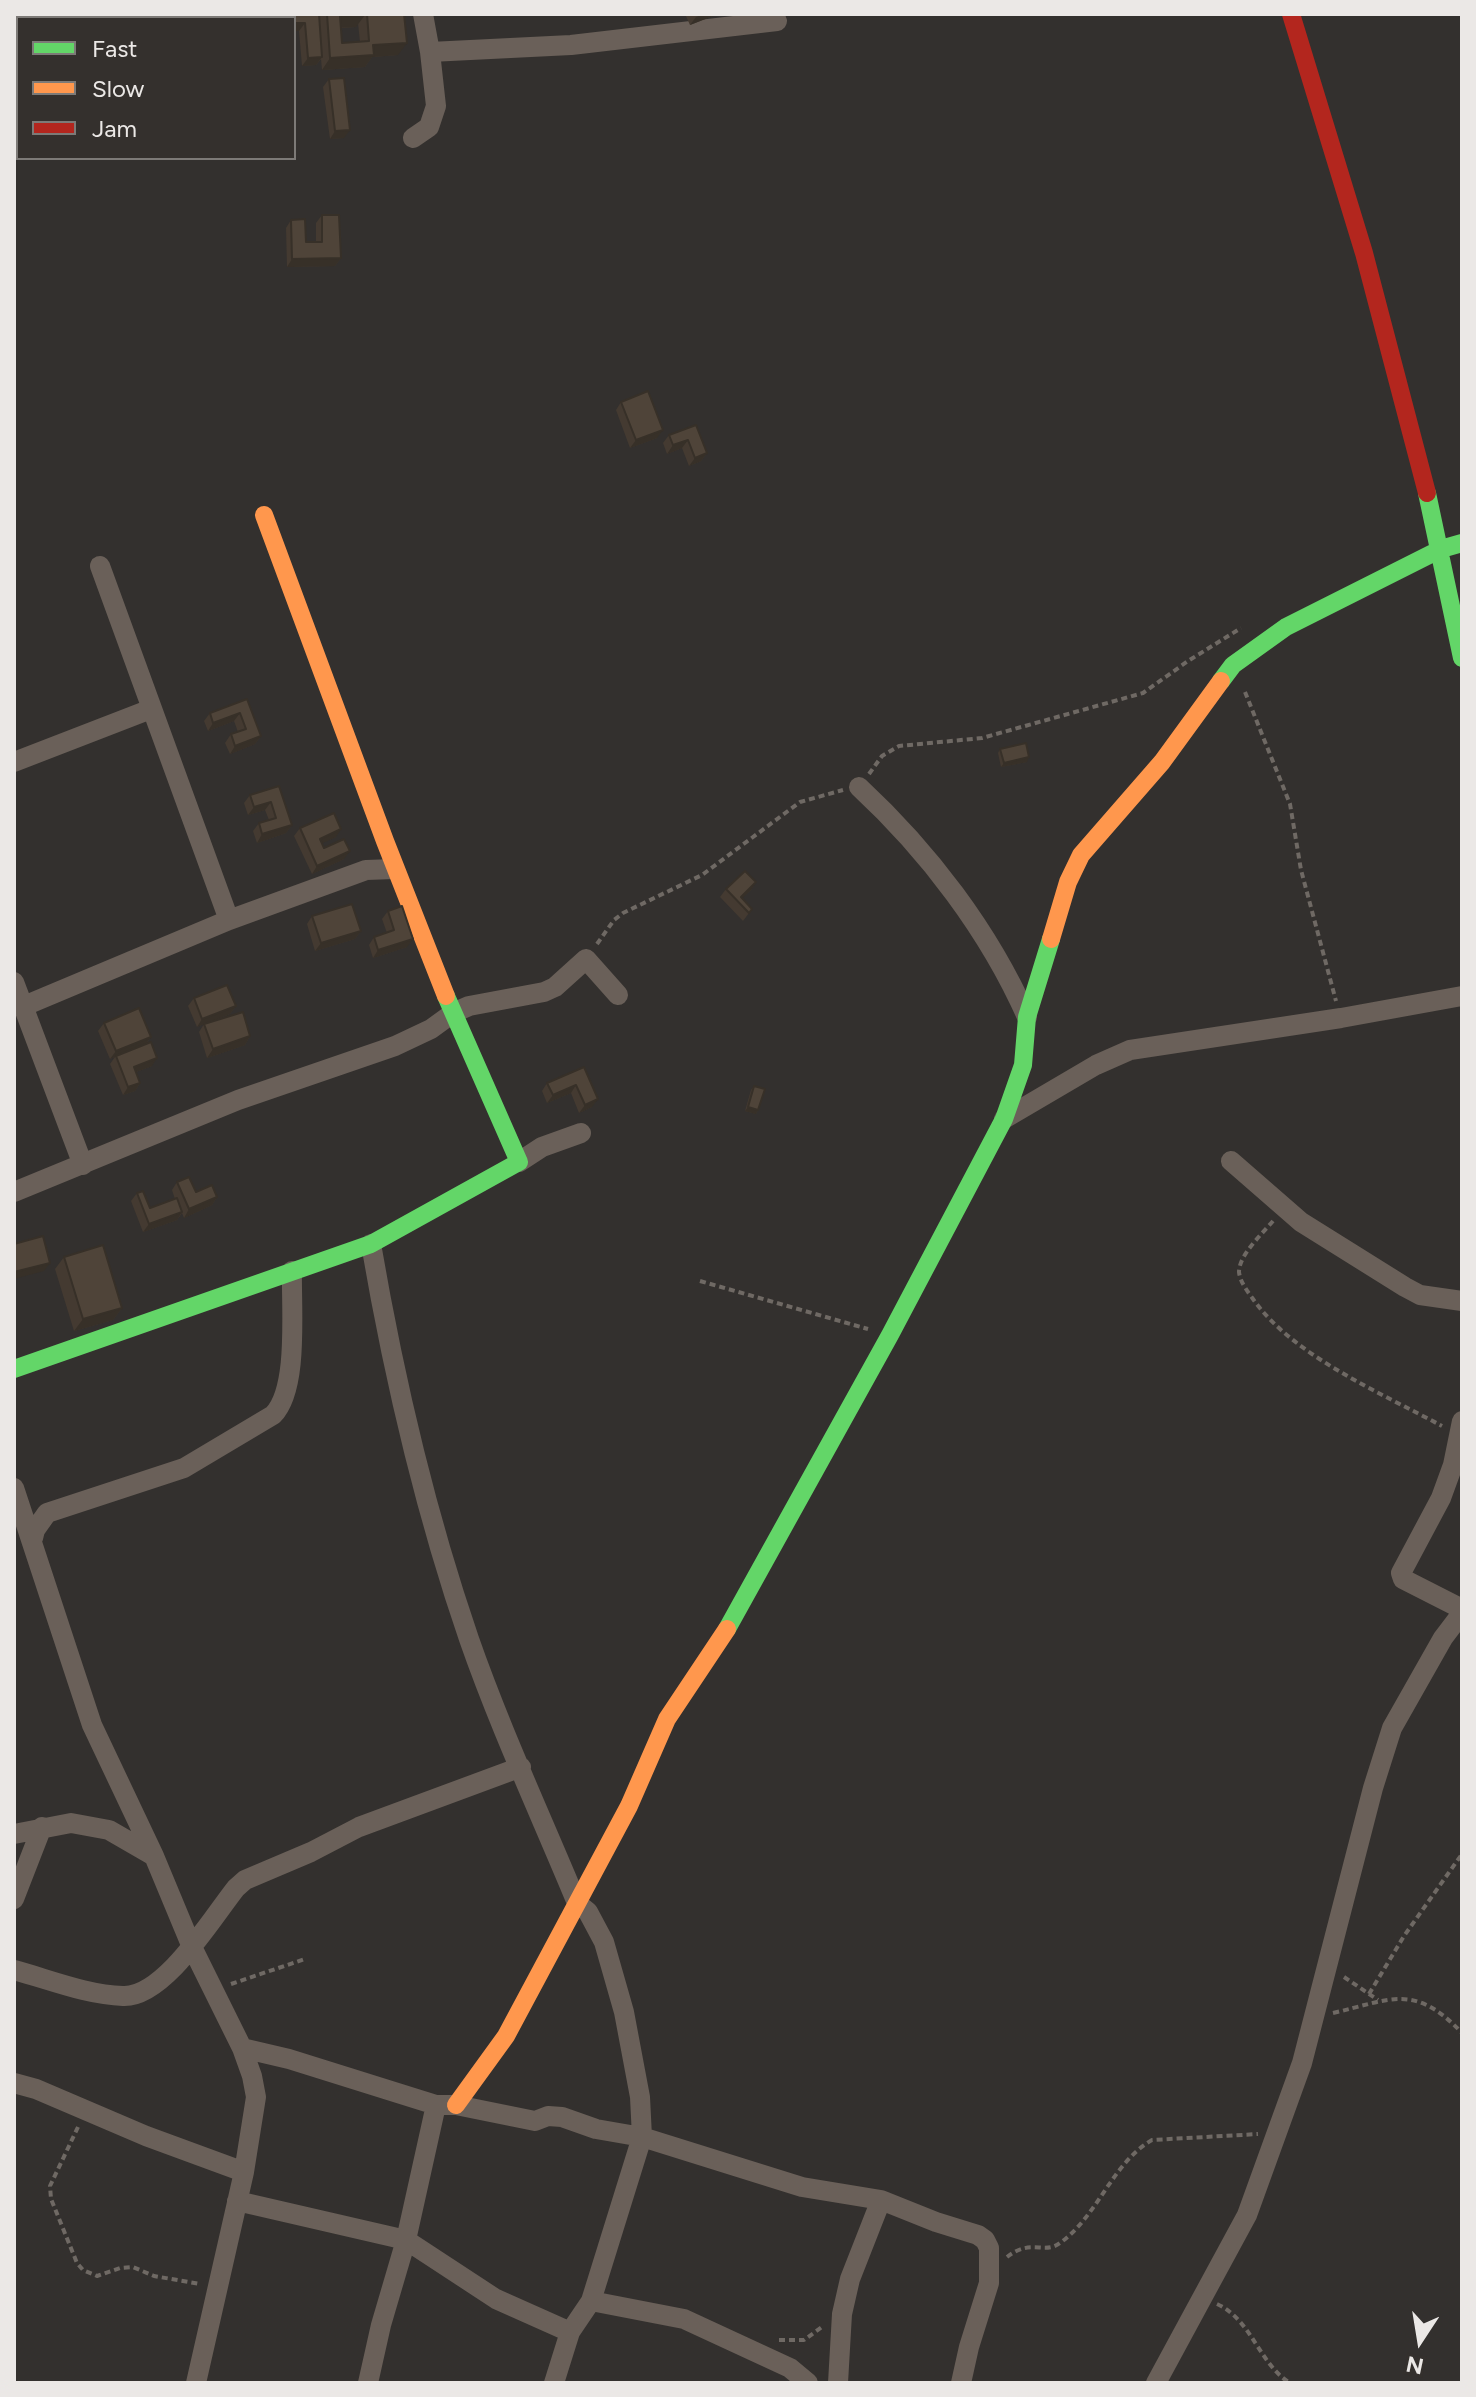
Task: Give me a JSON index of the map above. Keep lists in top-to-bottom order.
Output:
{
  "legend": ["Fast", "Slow", "Jam"],
  "north": "bottom"
}
